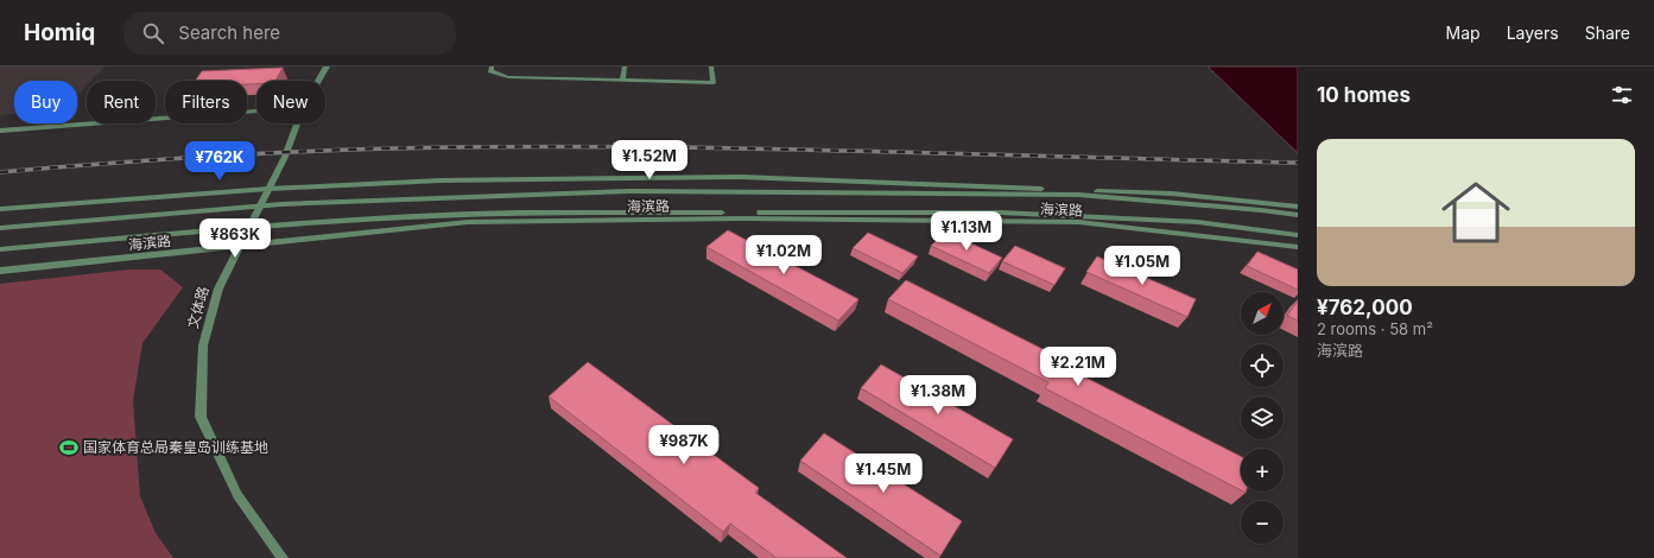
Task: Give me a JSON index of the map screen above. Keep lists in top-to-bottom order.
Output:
{
  "streets": {
    "street": ["海滨路", "文体路"]
  },
  "crossings": [
    ["海滨路", "文体路"]
  ],
  "places": {
    "sports": ["国家体育总局秦皇岛训练基地"]
  },
  "north": "top right",
  "page": {
    "header": "Homiq",
    "search": "Search here",
    "nav": ["Map", "Layers", "Share"],
    "heading": "10 homes",
    "chip": [
      "Buy",
      "Rent",
      "Filters",
      "New"
    ],
    "list": [
      {
        "name": "¥762,000",
        "note": "2 rooms · 58 m² · 海滨路"
      }
    ],
    "price": [
      "¥1.52M",
      "¥762K",
      "¥1.13M",
      "¥863K",
      "¥1.02M",
      "¥1.05M",
      "¥2.21M",
      "¥1.38M",
      "¥987K",
      "¥1.45M"
    ],
    "map_buttons": ["+", "−"]
  }
}
